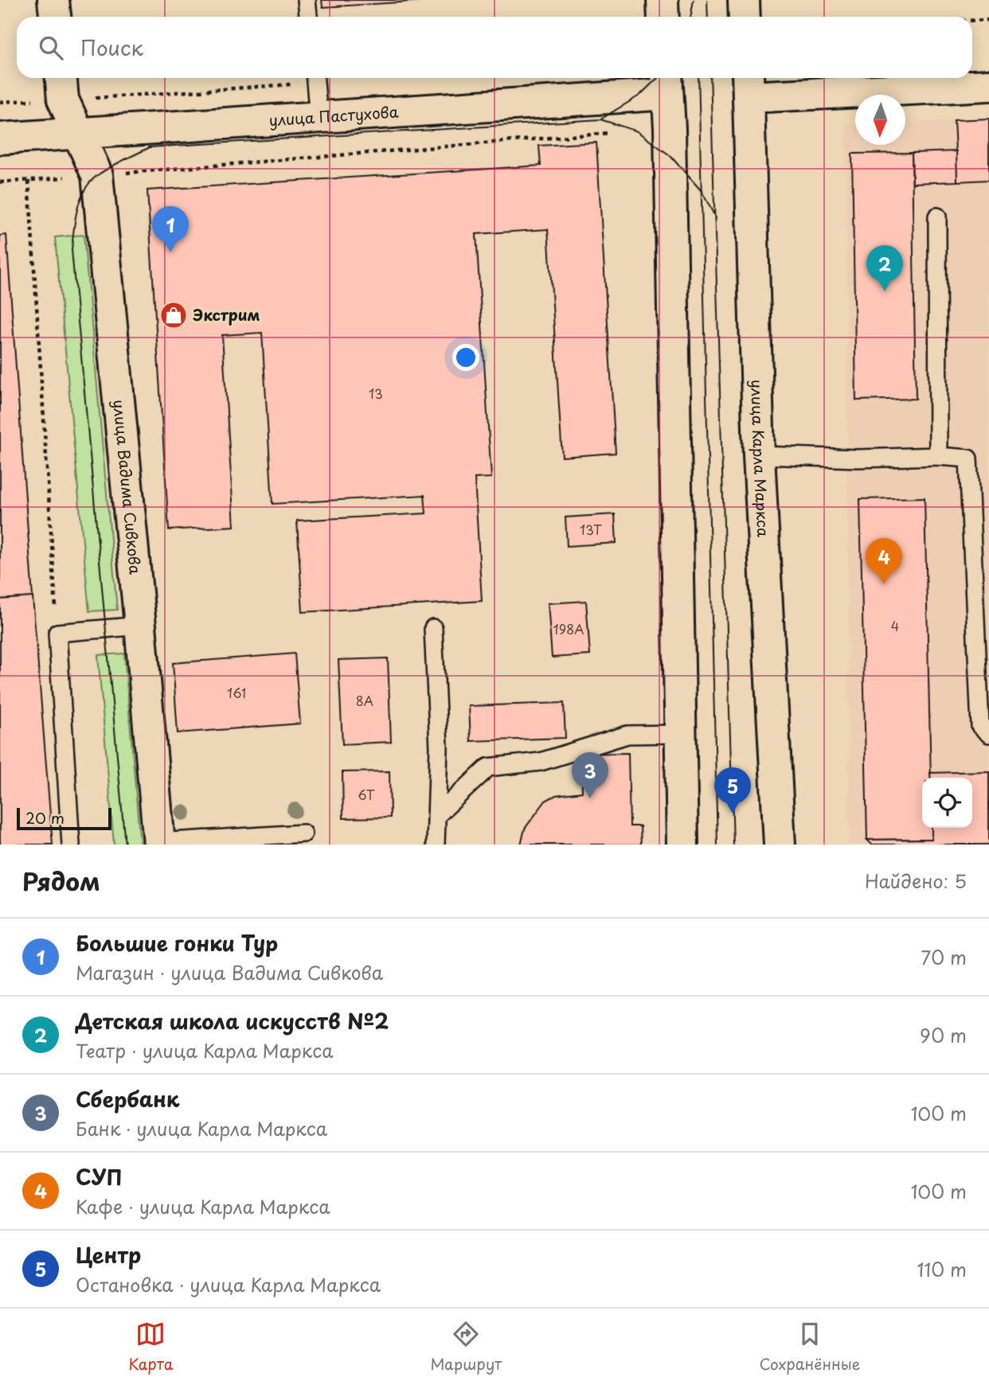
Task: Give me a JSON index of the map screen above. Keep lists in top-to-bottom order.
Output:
{
  "streets": {
    "street": ["улица Пастухова", "улица Карла Маркса", "улица Вадима Сивкова"]
  },
  "crossings": [
    ["улица Пастухова", "улица Вадима Сивкова"]
  ],
  "places": {
    "shop": ["Экстрим"]
  },
  "house_numbers": [
    "13",
    "13Т",
    "4",
    "198А",
    "161",
    "8А",
    "6Т"
  ],
  "scale_bar": "20 m",
  "north": "bottom",
  "page": {
    "search": "Поиск",
    "pins": [
      "1",
      "2",
      "4",
      "3",
      "5"
    ],
    "scale": "20 m",
    "heading": ["Рядом", "Найдено: 5"],
    "list": [
      {
        "mark": "1",
        "name": "Большие гонки Тур",
        "note": "Магазин · улица Вадима Сивкова",
        "value": "70 m"
      },
      {
        "mark": "2",
        "name": "Детская школа искусств №2",
        "note": "Театр · улица Карла Маркса",
        "value": "90 m"
      },
      {
        "mark": "3",
        "name": "Сбербанк",
        "note": "Банк · улица Карла Маркса",
        "value": "100 m"
      },
      {
        "mark": "4",
        "name": "СУП",
        "note": "Кафе · улица Карла Маркса",
        "value": "100 m"
      },
      {
        "mark": "5",
        "name": "Центр",
        "note": "Остановка · улица Карла Маркса",
        "value": "110 m"
      }
    ],
    "nav": ["Карта", "Маршрут", "Сохранённые"]
  }
}
